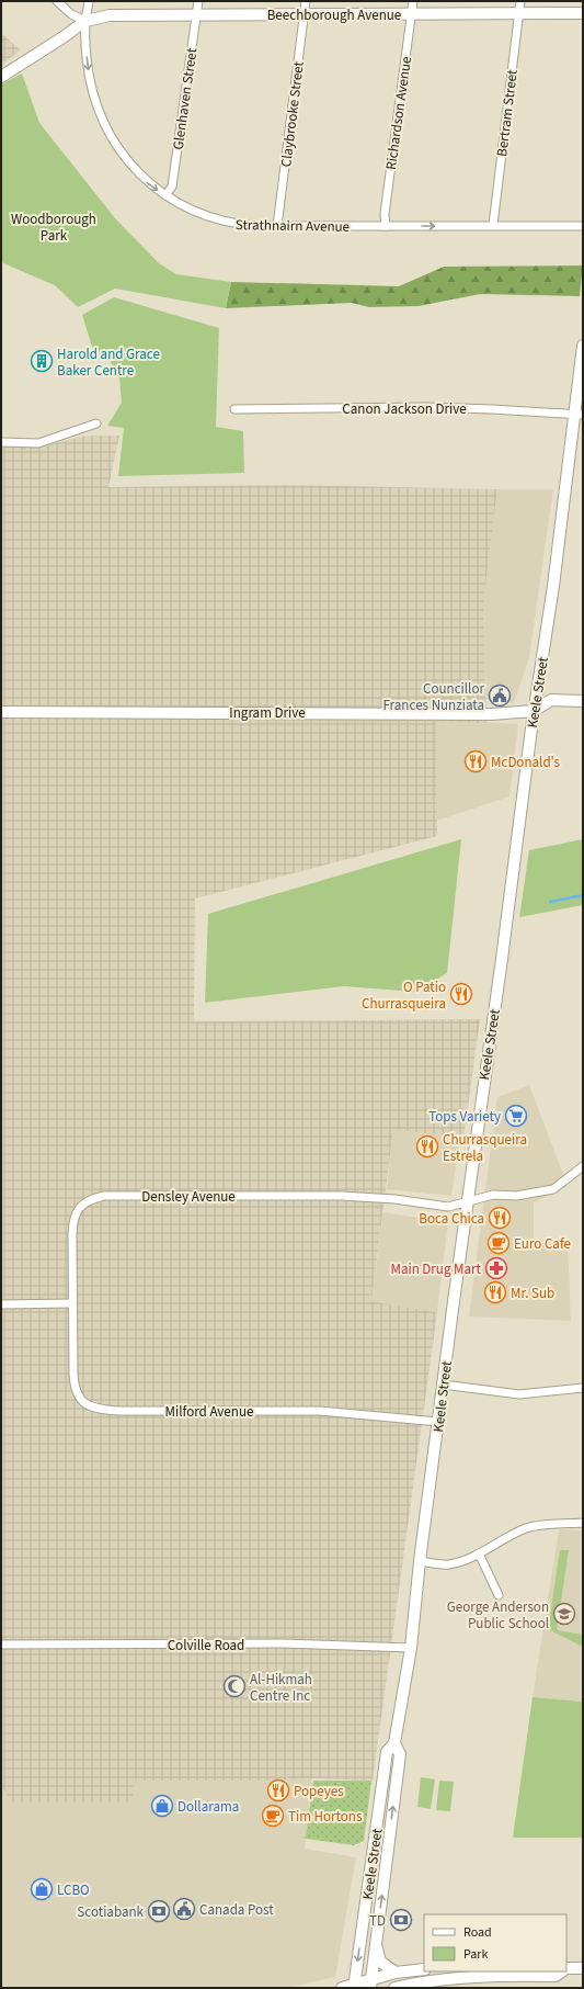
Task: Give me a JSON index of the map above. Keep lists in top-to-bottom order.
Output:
{
  "streets": {
    "main road": ["Beechborough Avenue", "Keele Street", "Ingram Drive"],
    "street": [
      "Glenhaven Street",
      "Richardson Avenue",
      "Bertram Street",
      "Claybrooke Street",
      "Strathnairn Avenue",
      "Canon Jackson Drive",
      "Densley Avenue",
      "Milford Avenue",
      "Colville Road"
    ]
  },
  "crossings": [
    ["Beechborough Avenue", "Glenhaven Street"],
    ["Beechborough Avenue", "Richardson Avenue"],
    ["Beechborough Avenue", "Bertram Street"],
    ["Beechborough Avenue", "Claybrooke Street"],
    ["Beechborough Avenue", "Strathnairn Avenue"],
    ["Glenhaven Street", "Strathnairn Avenue"],
    ["Richardson Avenue", "Strathnairn Avenue"],
    ["Bertram Street", "Strathnairn Avenue"],
    ["Claybrooke Street", "Strathnairn Avenue"],
    ["Canon Jackson Drive", "Keele Street"],
    ["Keele Street", "Ingram Drive"],
    ["Keele Street", "Densley Avenue"],
    ["Keele Street", "Milford Avenue"],
    ["Keele Street", "Colville Road"],
    ["Densley Avenue", "Milford Avenue"]
  ],
  "one_way": ["Strathnairn Avenue"],
  "parks": ["Woodborough Park"],
  "places": {
    "building": ["Harold and Grace Baker Centre"],
    "public building": ["Councillor Frances Nunziata", "Canada Post"],
    "restaurant": [
      "McDonald's",
      "O Patio Churrasqueira",
      "Churrasqueira Estrela",
      "Boca Chica",
      "Mr. Sub",
      "Popeyes"
    ],
    "supermarket": ["Tops Variety"],
    "cafe": ["Euro Cafe", "Tim Hortons"],
    "pharmacy": ["Main Drug Mart"],
    "school or university": ["George Anderson Public School"],
    "mosque": ["Al-Hikmah Centre Inc"],
    "shop": ["Dollarama", "LCBO"],
    "bank": ["Scotiabank", "TD"]
  },
  "legend": ["Road", "Park"]
}
